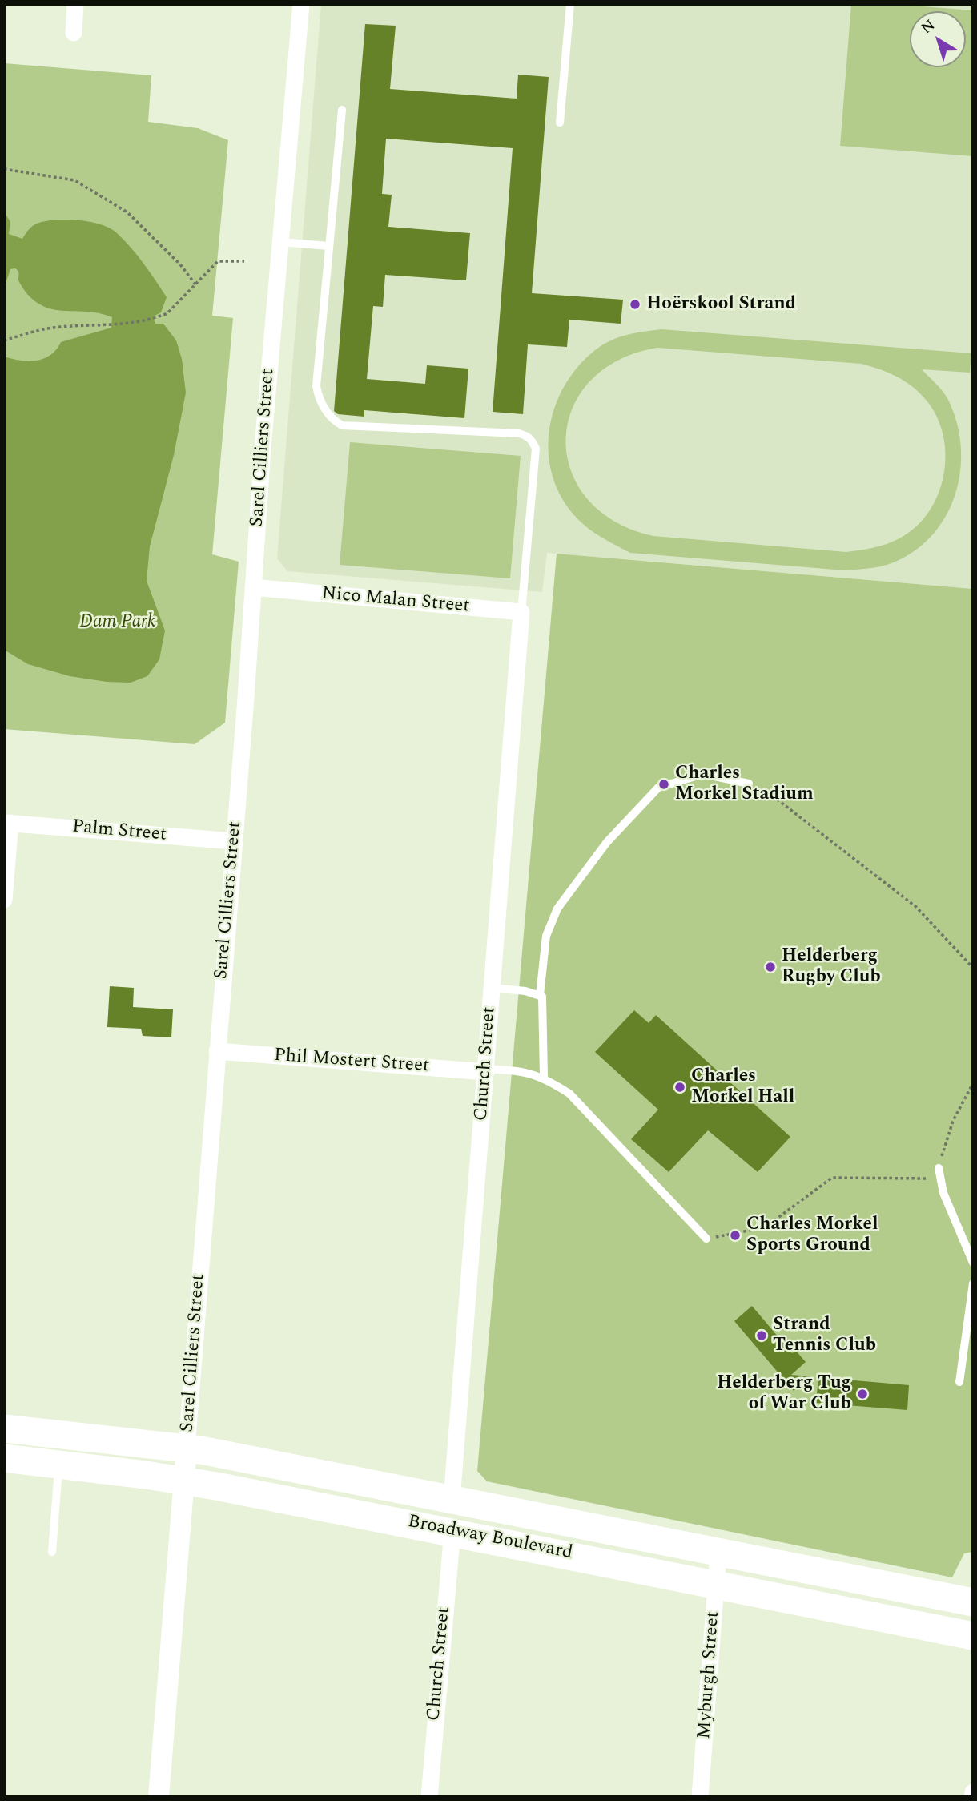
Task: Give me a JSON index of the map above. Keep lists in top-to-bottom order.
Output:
{
  "streets": {
    "main road": ["Broadway Boulevard"],
    "street": [
      "Sarel Cilliers Street",
      "Nico Malan Street",
      "Palm Street",
      "Phil Mostert Street",
      "Church Street",
      "Myburgh Street"
    ]
  },
  "crossings": [
    ["Sarel Cilliers Street", "Nico Malan Street"],
    ["Sarel Cilliers Street", "Palm Street"],
    ["Sarel Cilliers Street", "Phil Mostert Street"],
    ["Sarel Cilliers Street", "Broadway Boulevard"],
    ["Nico Malan Street", "Church Street"],
    ["Phil Mostert Street", "Church Street"],
    ["Church Street", "Broadway Boulevard"],
    ["Broadway Boulevard", "Myburgh Street"]
  ],
  "parks": ["Dam Park"],
  "places": [
    "Hoërskool Strand",
    "Charles Morkel Stadium",
    "Helderberg Rugby Club",
    "Charles Morkel Hall",
    "Charles Morkel Sports Ground",
    "Strand Tennis Club",
    "Helderberg Tug of War Club"
  ],
  "north": "top left"
}
